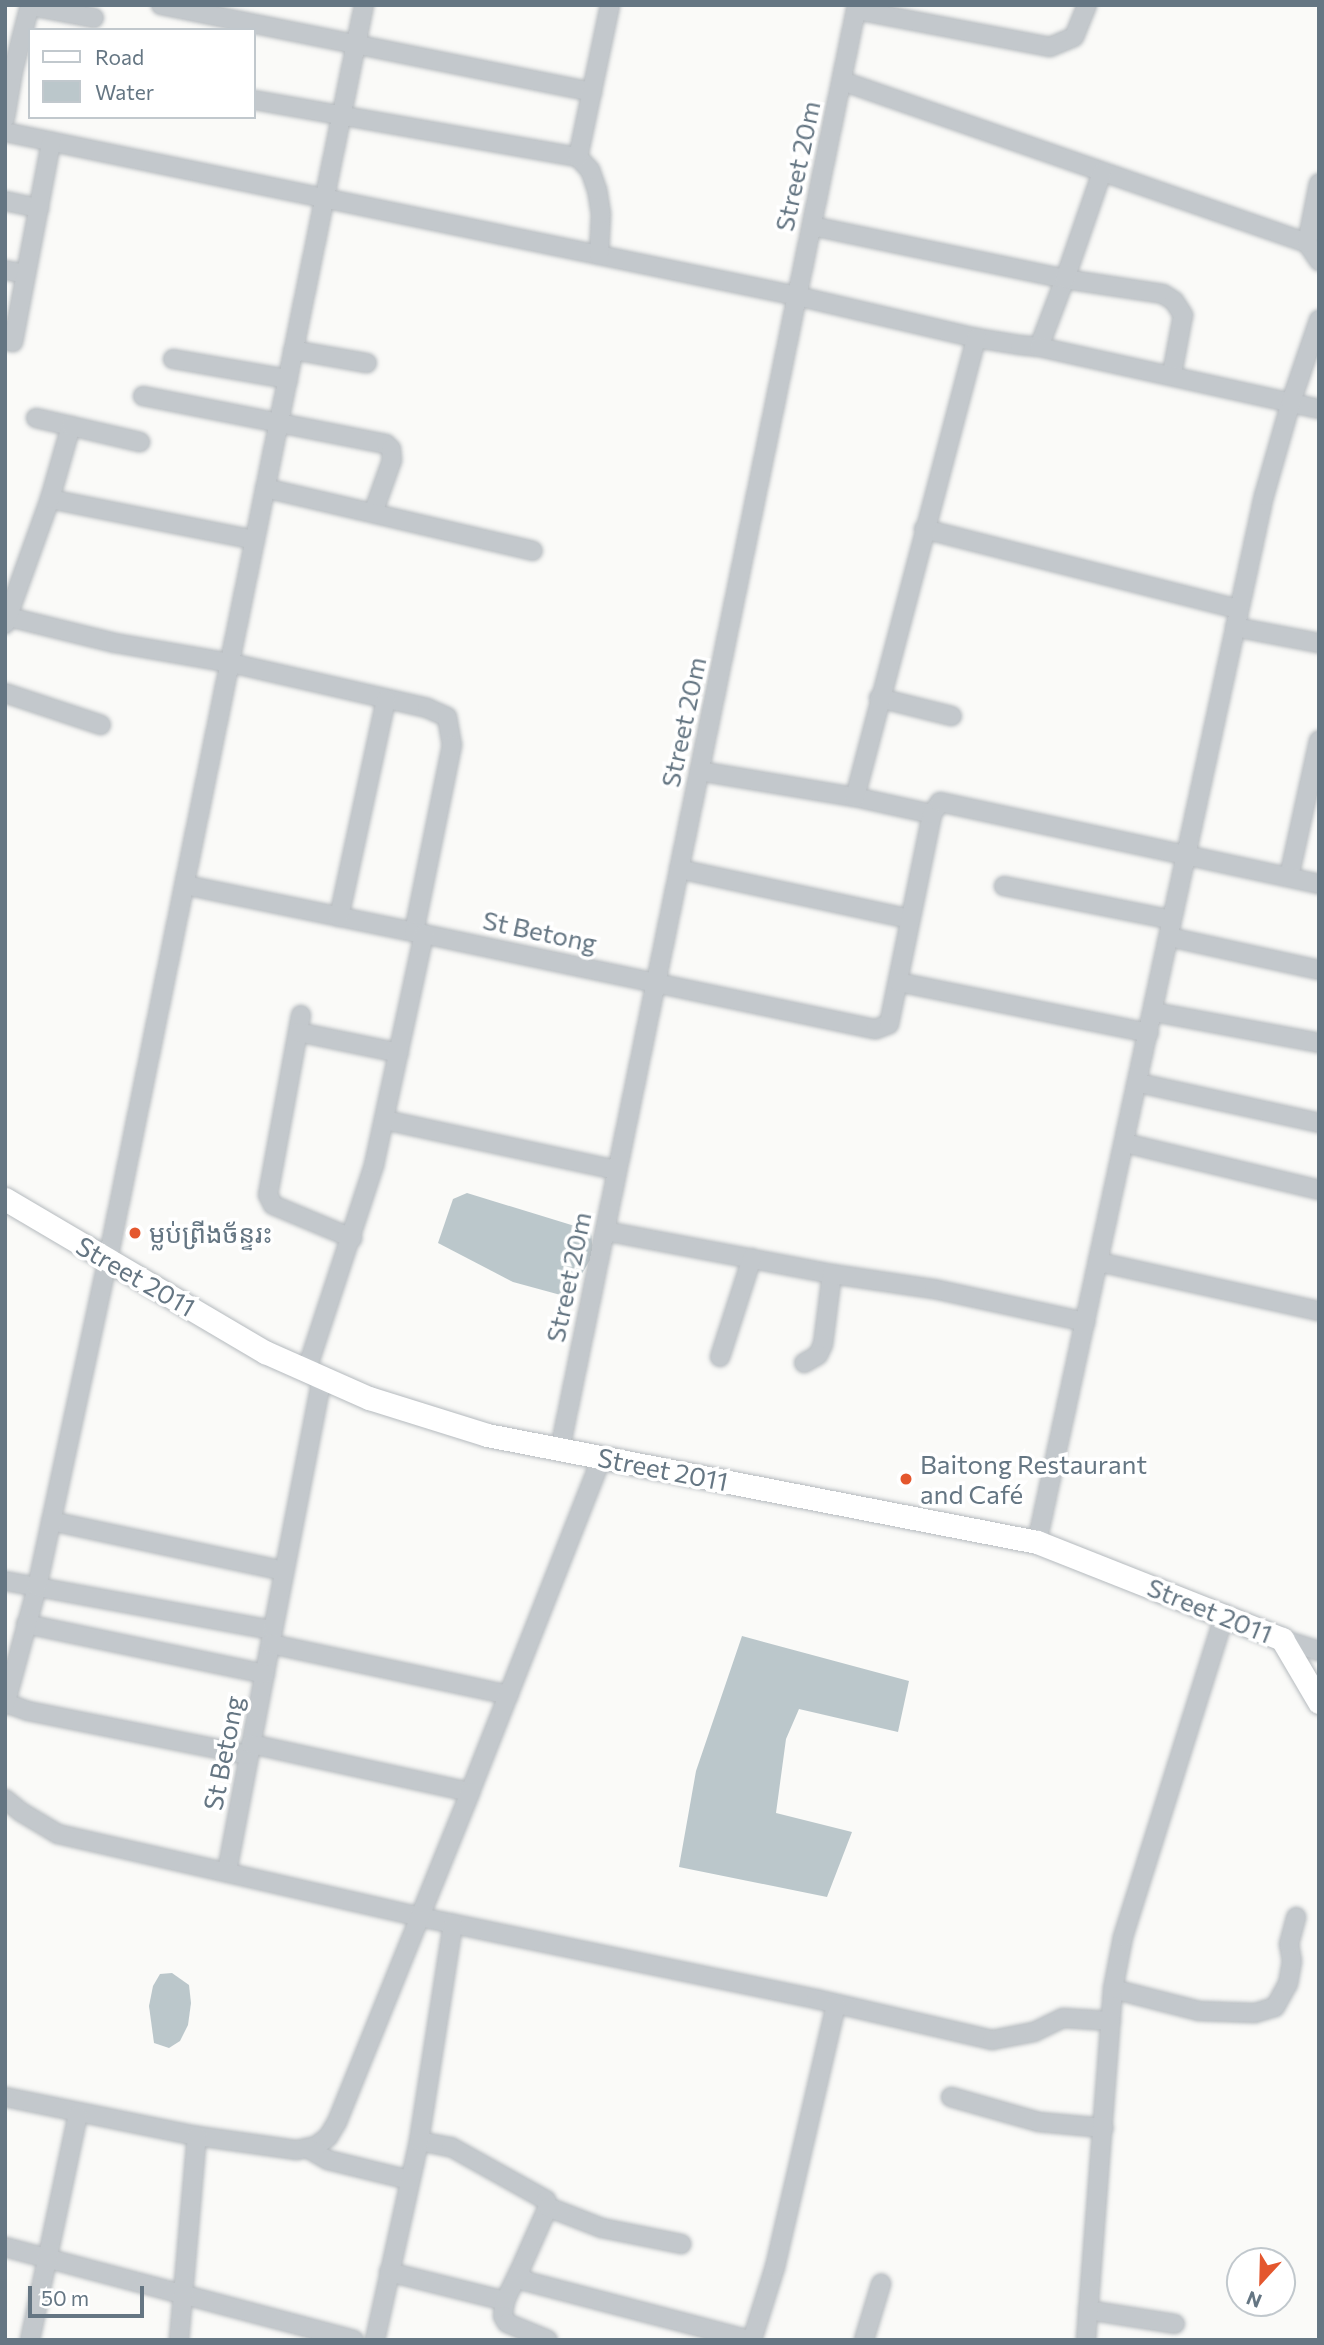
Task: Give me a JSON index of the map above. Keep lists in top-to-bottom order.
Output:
{
  "streets": {
    "main road": ["Street 2011"],
    "street": ["Street 20m", "St Betong"]
  },
  "crossings": [
    ["Street 20m", "St Betong"],
    ["Street 20m", "Street 2011"],
    ["St Betong", "Street 2011"]
  ],
  "places": ["ម្លប់ព្រីងច័ន្ទរះ", "Baitong Restaurant and Café"],
  "legend": ["Road", "Water"],
  "scale_bar": "50 m",
  "north": "bottom"
}
